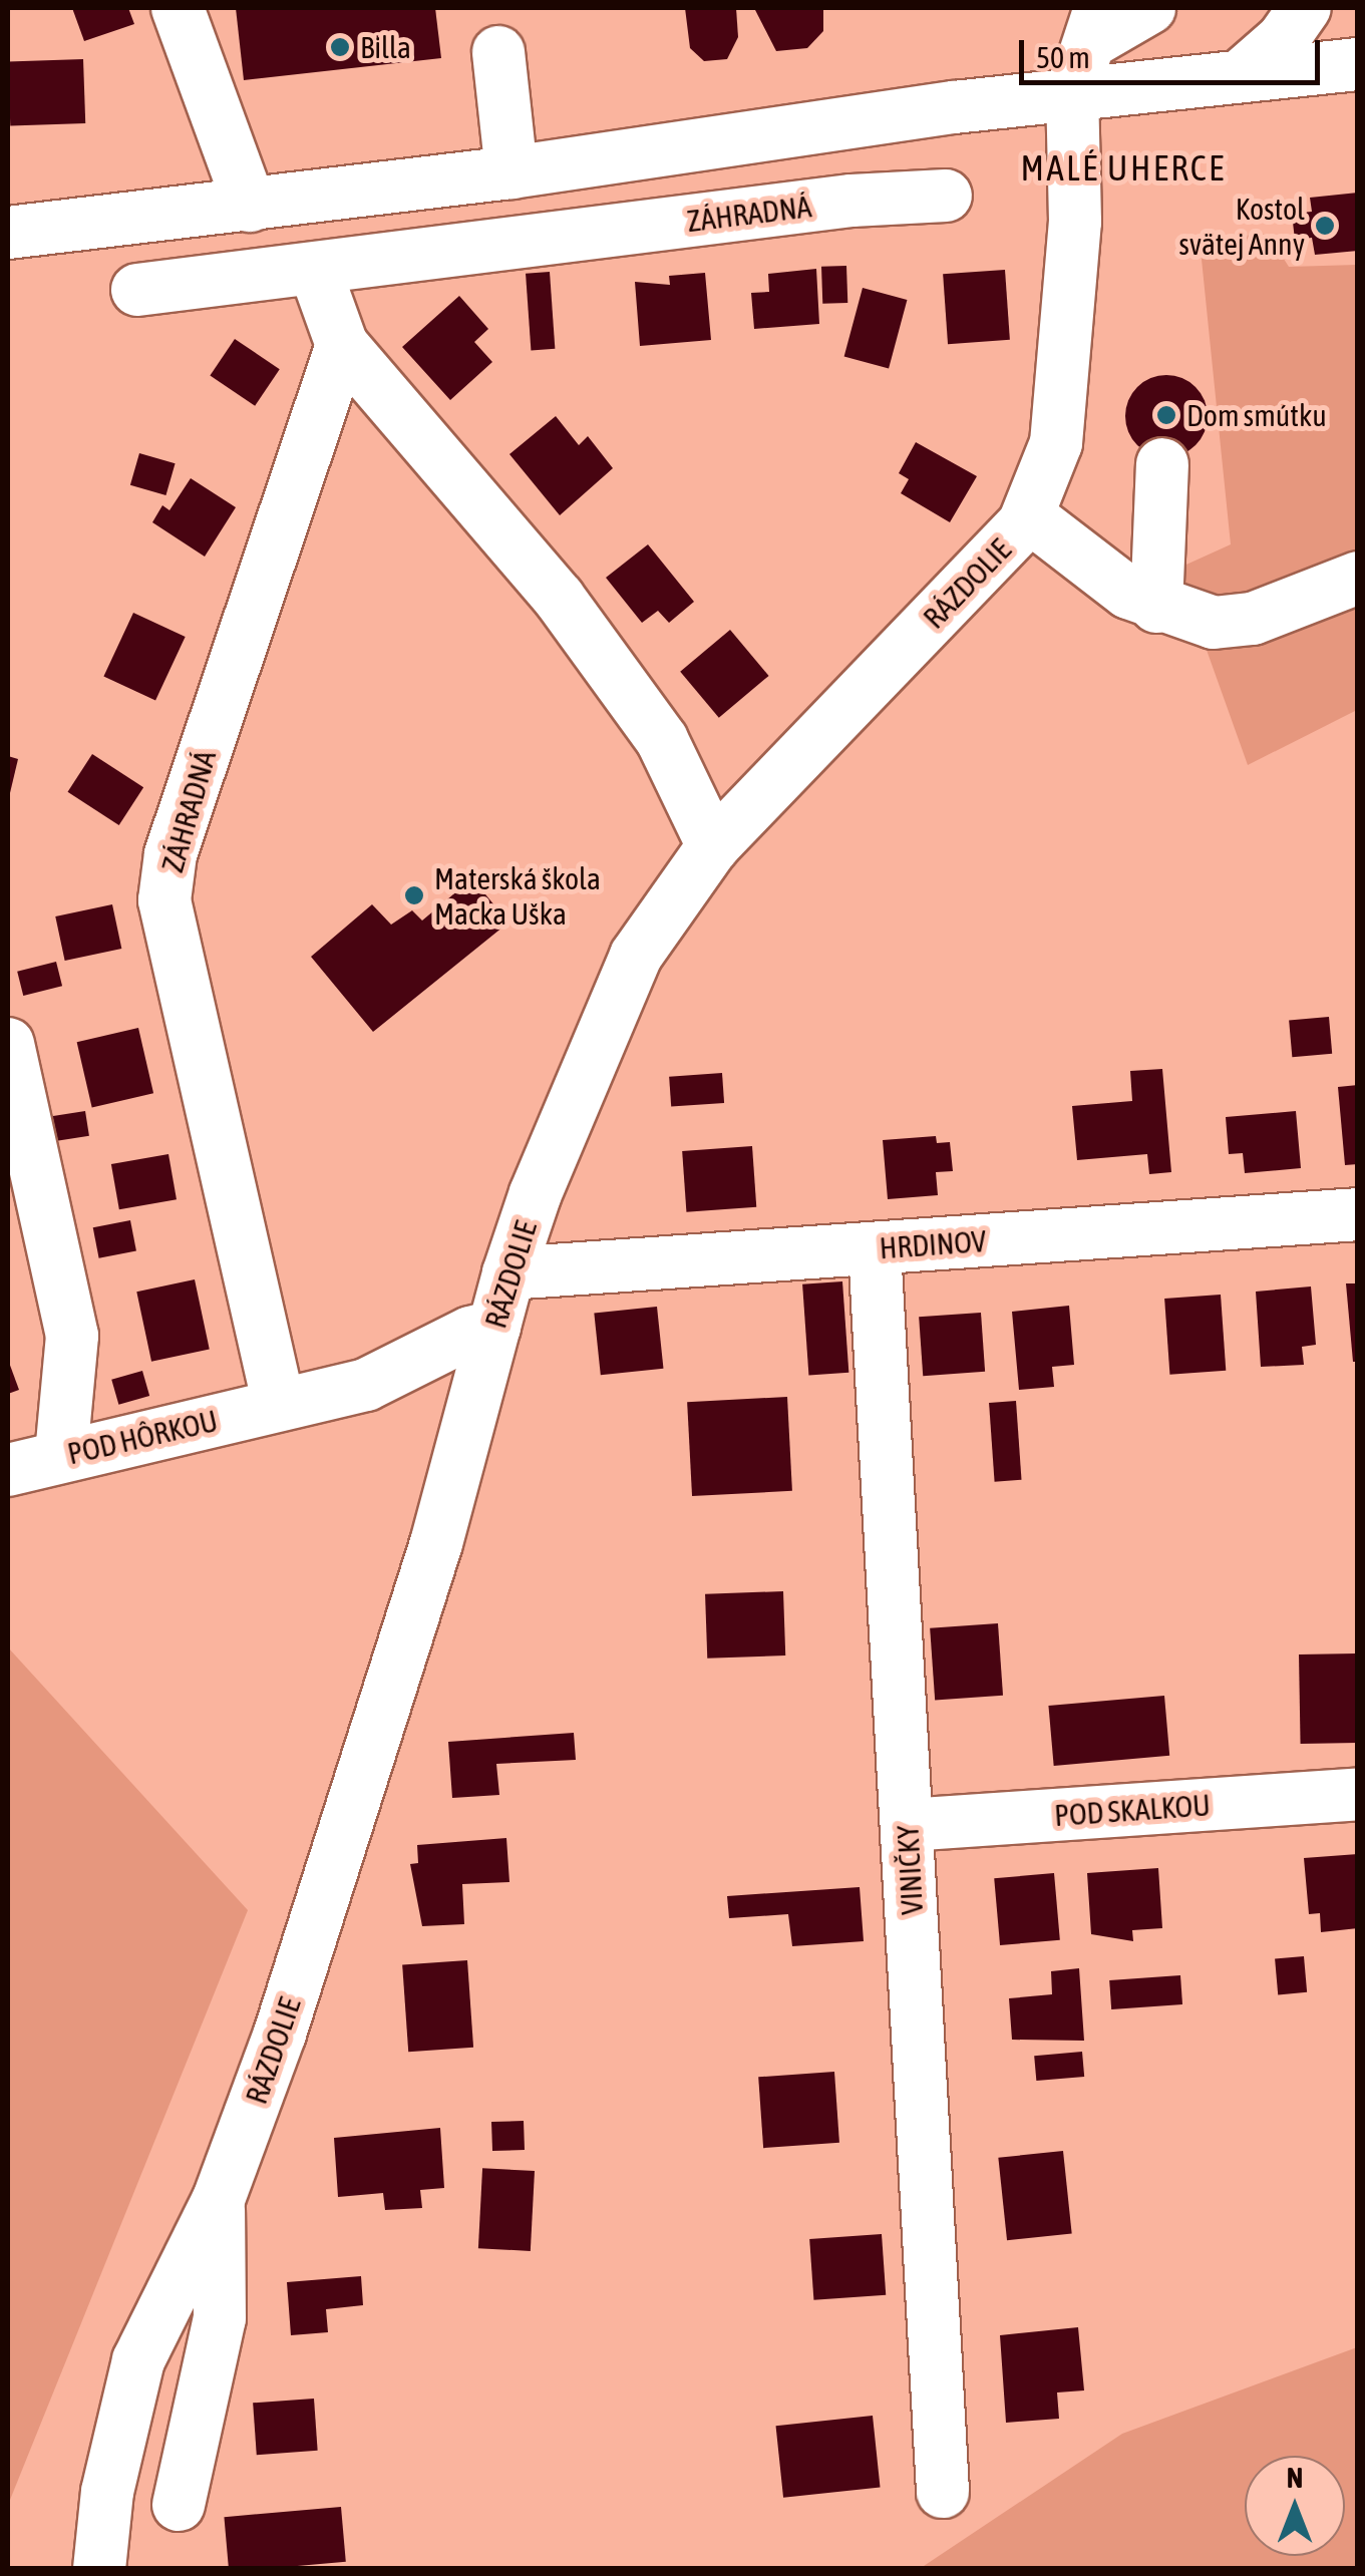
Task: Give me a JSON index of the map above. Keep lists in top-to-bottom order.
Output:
{
  "streets": {
    "street": [
      "ZÁHRADNÁ",
      "RÁZDOLIE",
      "HRDINOV",
      "POD HÔRKOU",
      "POD SKALKOU",
      "VINIČKY"
    ]
  },
  "crossings": [
    ["ZÁHRADNÁ", "POD HÔRKOU"],
    ["RÁZDOLIE", "HRDINOV"],
    ["RÁZDOLIE", "POD HÔRKOU"],
    ["HRDINOV", "VINIČKY"],
    ["POD SKALKOU", "VINIČKY"]
  ],
  "districts": ["MALÉ UHERCE"],
  "places": [
    "Billa",
    "Kostol svätej Anny",
    "Dom smútku",
    "Materská škola Macka Uška"
  ],
  "scale_bar": "50 m",
  "north": "top"
}
